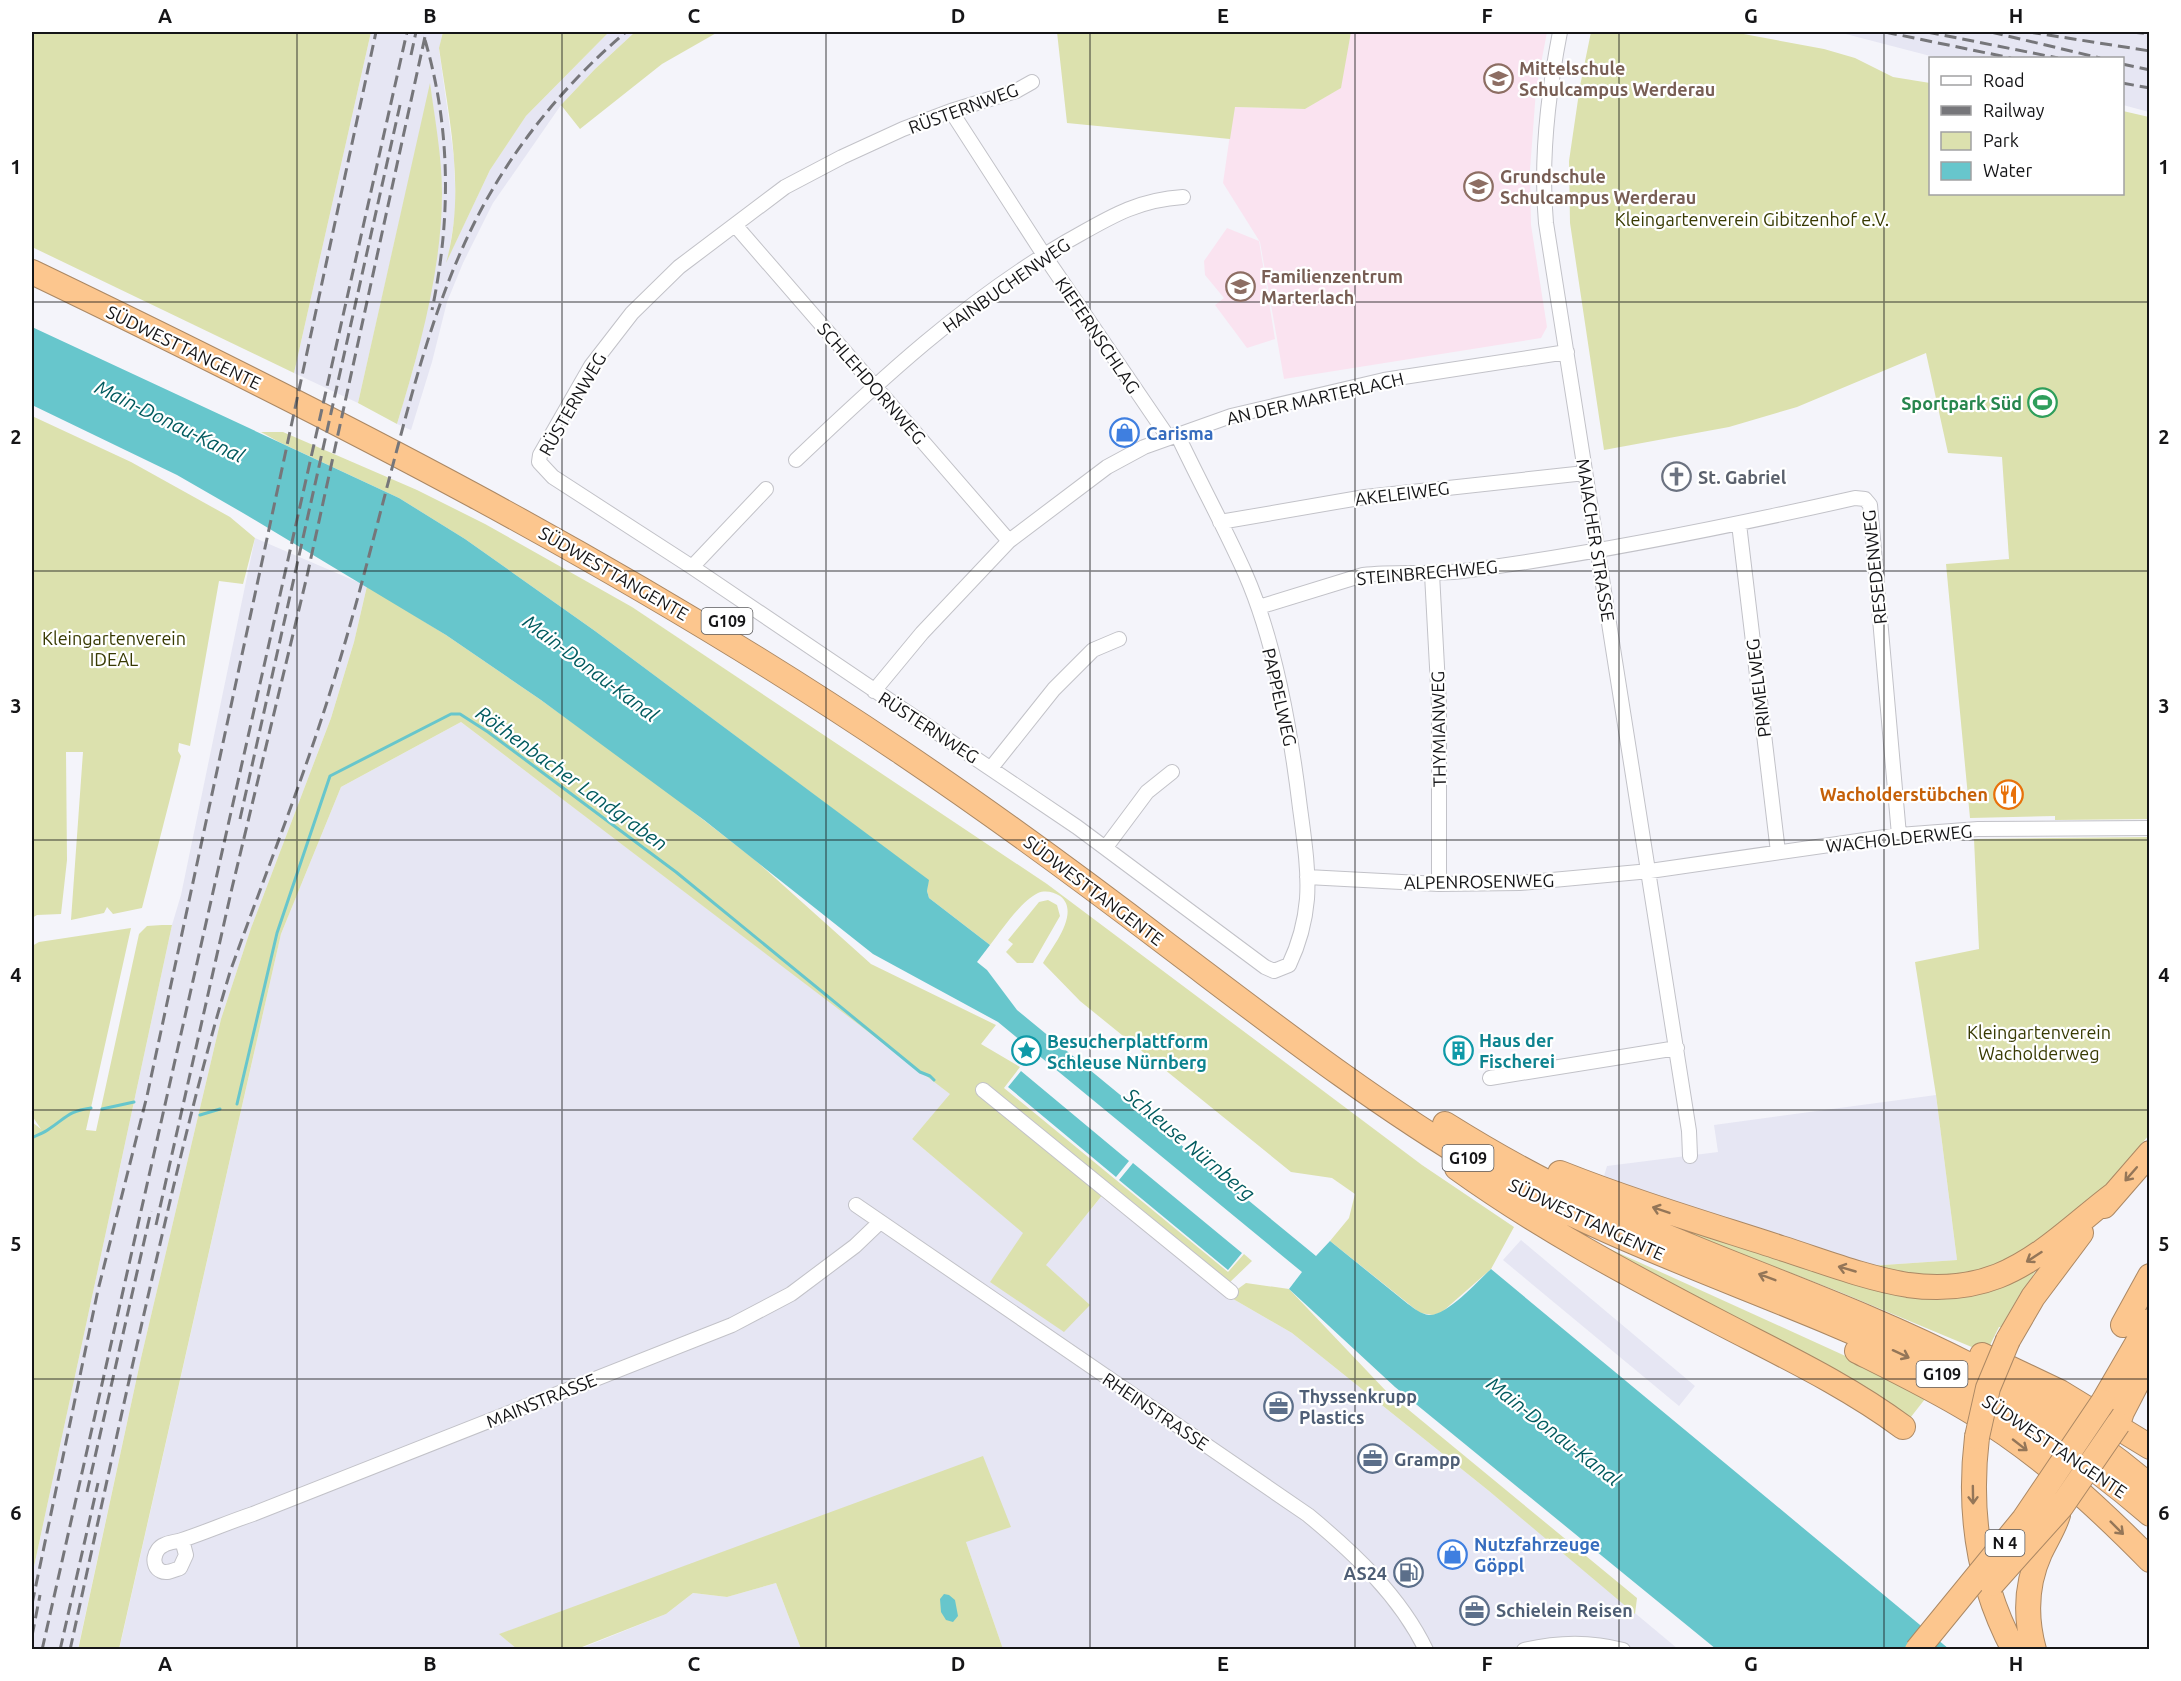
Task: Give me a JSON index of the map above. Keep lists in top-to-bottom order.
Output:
{
  "streets": {
    "highway": ["SÜDWESTTANGENTE", "G109", "N 4"],
    "street": [
      "RÜSTERNWEG",
      "HAINBUCHENWEG",
      "KIEFERNSCHLAG",
      "SCHLEHDORNWEG",
      "AN DER MARTERLACH",
      "AKELEIWEG",
      "MAIACHER STRASSE",
      "RESEDENWEG",
      "STEINBRECHWEG",
      "PRIMELWEG",
      "PAPPELWEG",
      "THYMIANWEG",
      "WACHOLDERWEG",
      "ALPENROSENWEG",
      "MAINSTRASSE",
      "RHEINSTRASSE"
    ]
  },
  "crossings": [
    ["RÜSTERNWEG", "KIEFERNSCHLAG"],
    ["RÜSTERNWEG", "SCHLEHDORNWEG"],
    ["RÜSTERNWEG", "AN DER MARTERLACH"],
    ["RÜSTERNWEG", "PAPPELWEG"],
    ["HAINBUCHENWEG", "KIEFERNSCHLAG"],
    ["HAINBUCHENWEG", "SCHLEHDORNWEG"],
    ["KIEFERNSCHLAG", "AN DER MARTERLACH"],
    ["KIEFERNSCHLAG", "PAPPELWEG"],
    ["SCHLEHDORNWEG", "AN DER MARTERLACH"],
    ["AN DER MARTERLACH", "MAIACHER STRASSE"],
    ["AN DER MARTERLACH", "PAPPELWEG"],
    ["AKELEIWEG", "MAIACHER STRASSE"],
    ["AKELEIWEG", "PAPPELWEG"],
    ["MAIACHER STRASSE", "RESEDENWEG"],
    ["MAIACHER STRASSE", "STEINBRECHWEG"],
    ["MAIACHER STRASSE", "WACHOLDERWEG"],
    ["MAIACHER STRASSE", "ALPENROSENWEG"],
    ["RESEDENWEG", "STEINBRECHWEG"],
    ["RESEDENWEG", "PRIMELWEG"],
    ["RESEDENWEG", "WACHOLDERWEG"],
    ["STEINBRECHWEG", "PAPPELWEG"],
    ["STEINBRECHWEG", "THYMIANWEG"],
    ["PRIMELWEG", "WACHOLDERWEG"],
    ["PAPPELWEG", "ALPENROSENWEG"],
    ["THYMIANWEG", "ALPENROSENWEG"],
    ["WACHOLDERWEG", "ALPENROSENWEG"],
    ["MAINSTRASSE", "RHEINSTRASSE"]
  ],
  "water": ["Main-Donau-Kanal", "Röthenbacher Landgraben", "Schleuse Nürnberg"],
  "parks": ["Kleingartenverein Gibitzenhof e.V.", "Kleingartenverein IDEAL", "Kleingartenverein Wacholderweg"],
  "places": {
    "school or university": ["Mittelschule Schulcampus Werderau", "Grundschule Schulcampus Werderau", "Familienzentrum Marterlach"],
    "sports": ["Sportpark Süd"],
    "shop": ["Carisma", "Nutzfahrzeuge Göppl"],
    "church": ["St. Gabriel"],
    "restaurant": ["Wacholderstübchen"],
    "building": ["Haus der Fischerei"],
    "place": ["Besucherplattform Schleuse Nürnberg"],
    "office": ["Thyssenkrupp Plastics", "Grampp", "Schielein Reisen"],
    "fuel station": ["AS24"]
  },
  "legend": [
    "Road",
    "Railway",
    "Park",
    "Water"
  ],
  "grid": {
    "columns": [
      "A",
      "B",
      "C",
      "D",
      "E",
      "F",
      "G",
      "H"
    ],
    "rows": [
      "1",
      "2",
      "3",
      "4",
      "5",
      "6"
    ]
  }
}
